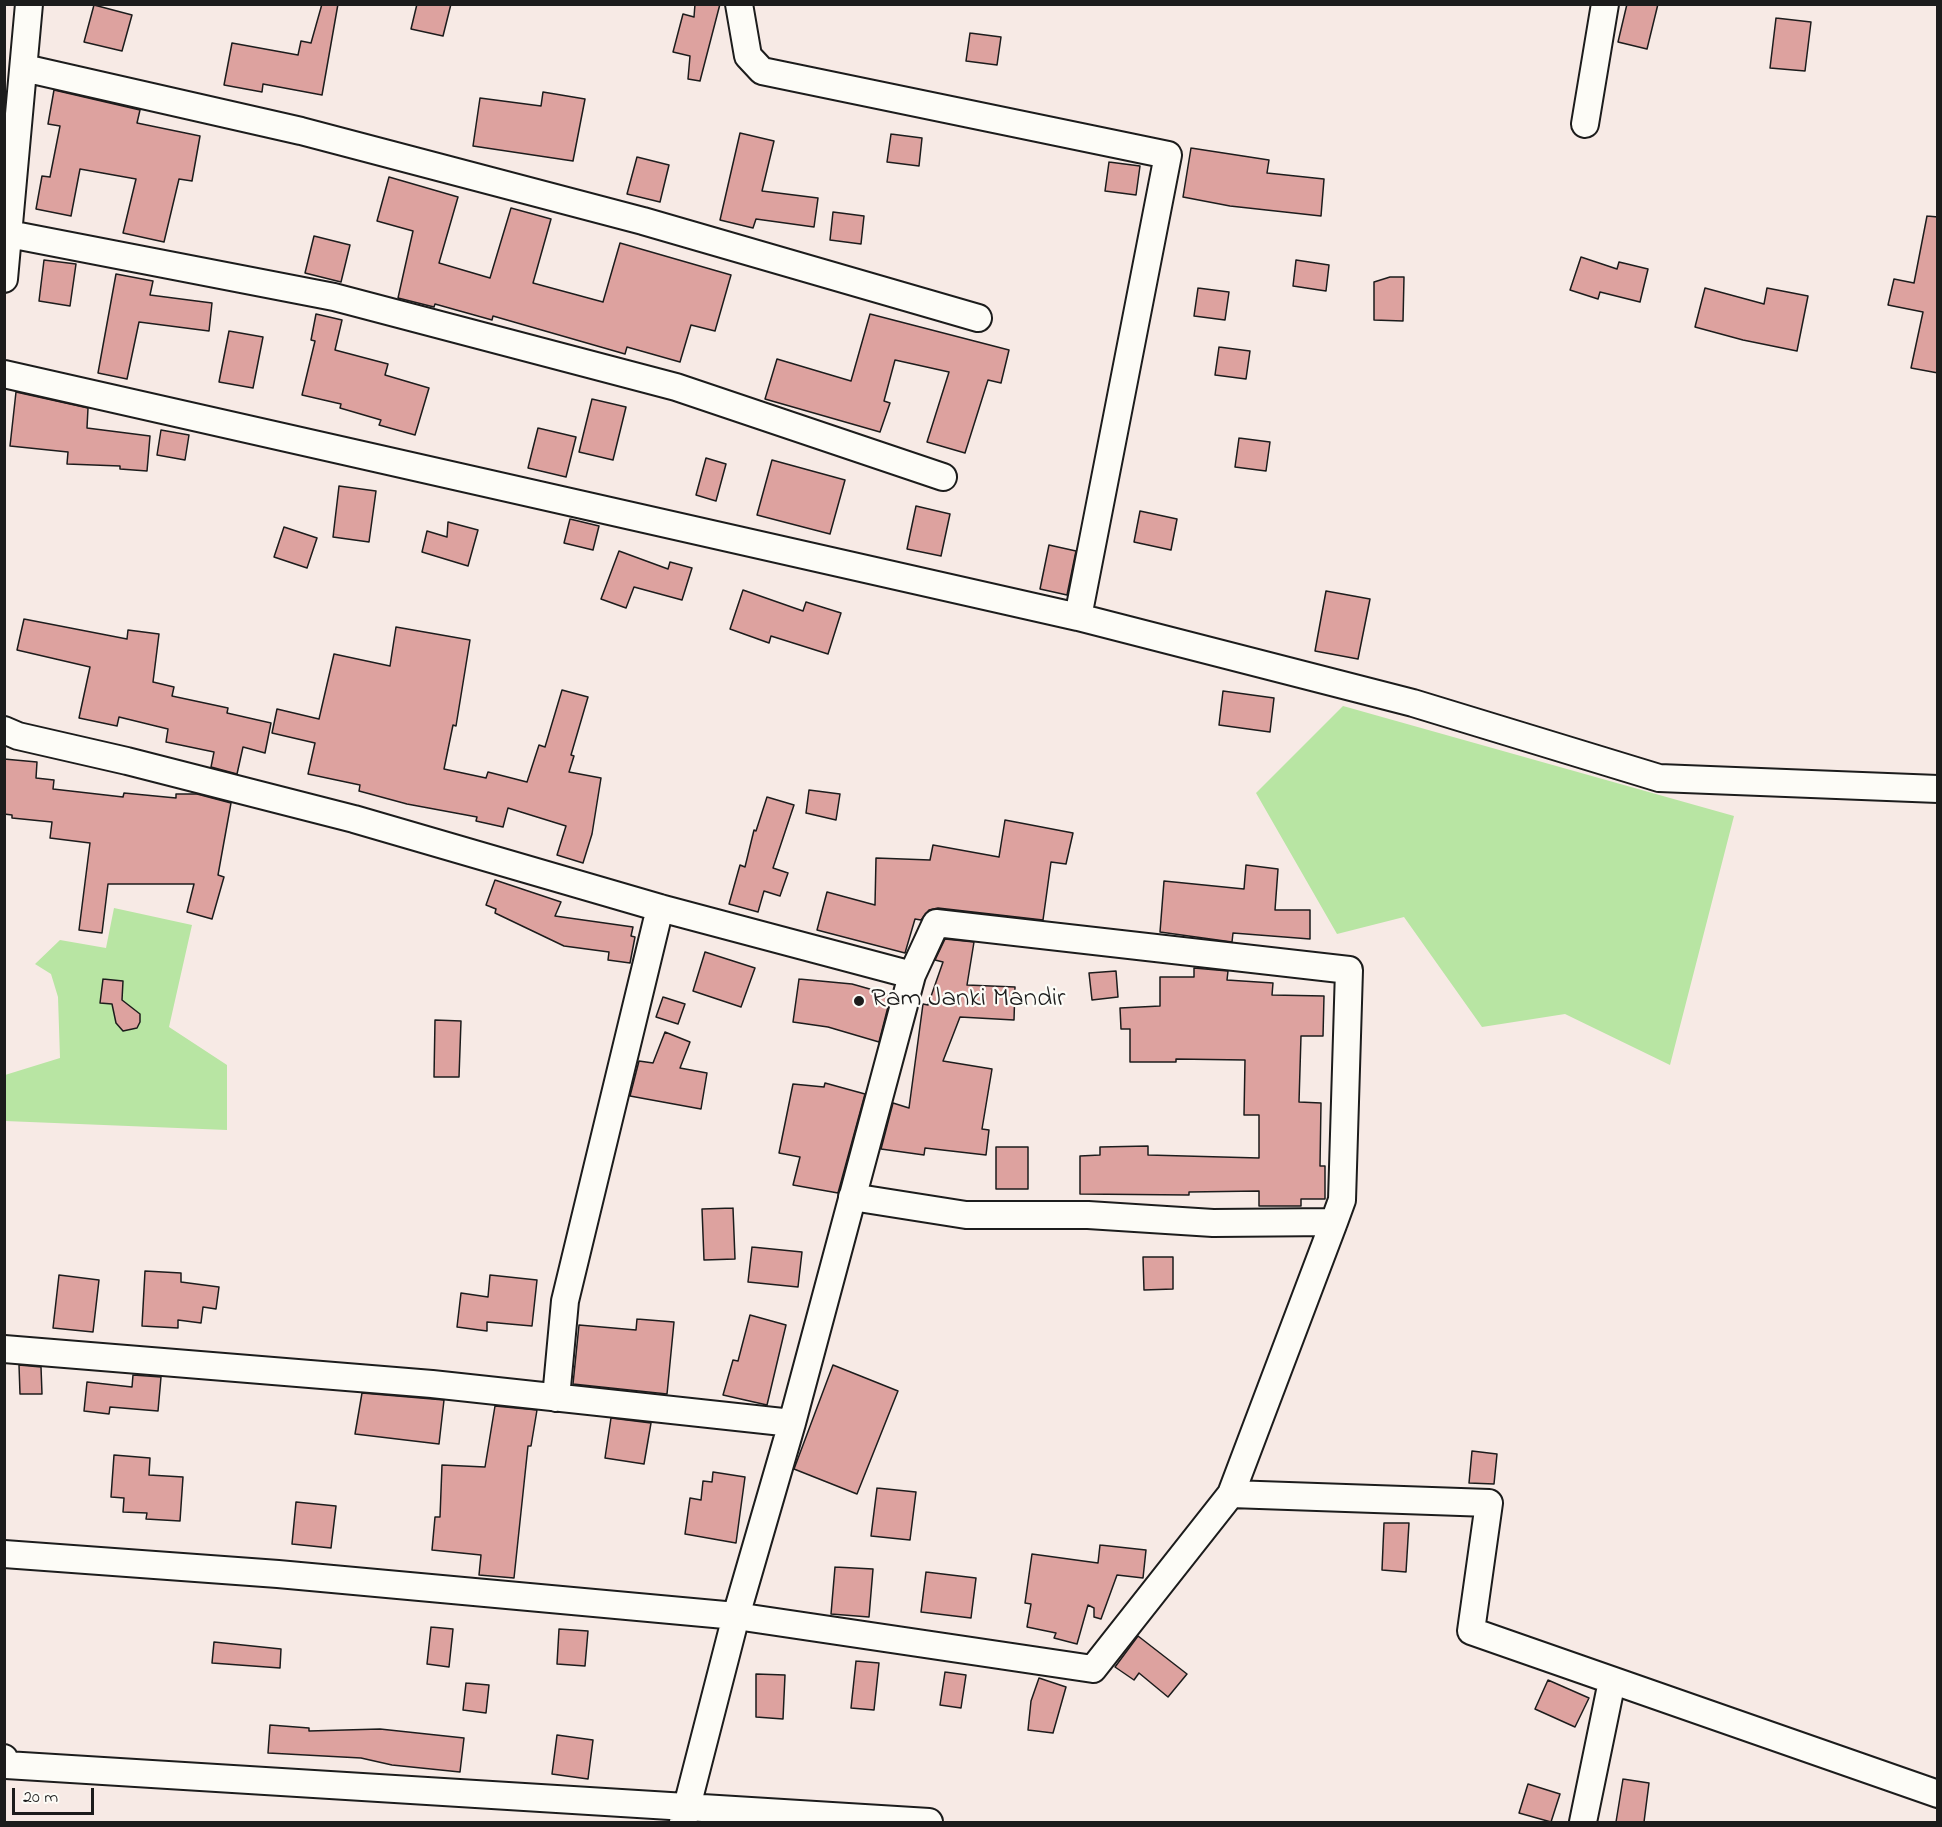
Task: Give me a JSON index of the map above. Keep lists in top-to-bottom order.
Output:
{
  "places": ["Ram Janki Mandir"],
  "scale_bar": "20 m"
}
